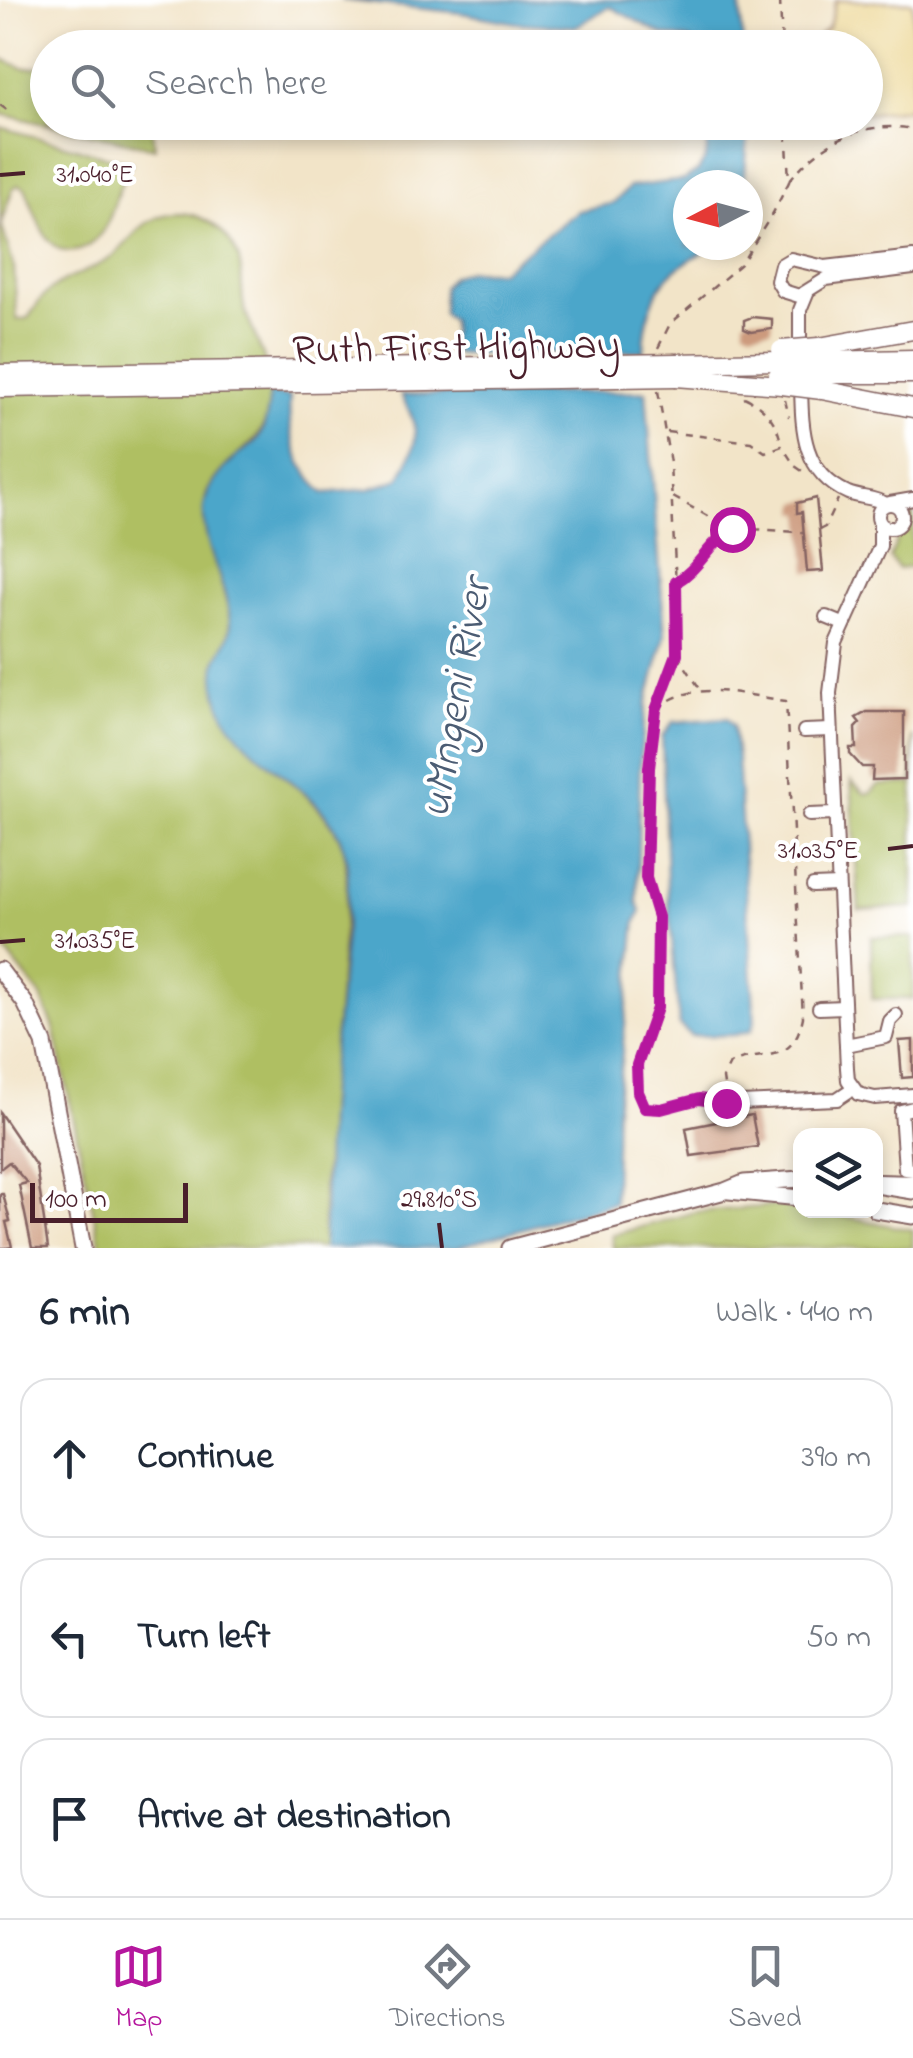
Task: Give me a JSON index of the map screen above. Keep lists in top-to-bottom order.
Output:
{
  "streets": {
    "highway": ["Ruth First Highway"]
  },
  "water": ["uMngeni River"],
  "scale_bar": "100 m",
  "north": "left",
  "page": {
    "search": "Search here",
    "scale": "100 m",
    "heading": ["6 min", "Walk · 440 m"],
    "list": [
      ["Continue", "390 m"],
      ["Turn left", "50 m"],
      "Arrive at destination"
    ],
    "nav": ["Map", "Directions", "Saved"]
  },
  "coordinates": ["31.040°E", "31.035°E", "29.810°S"]
}
